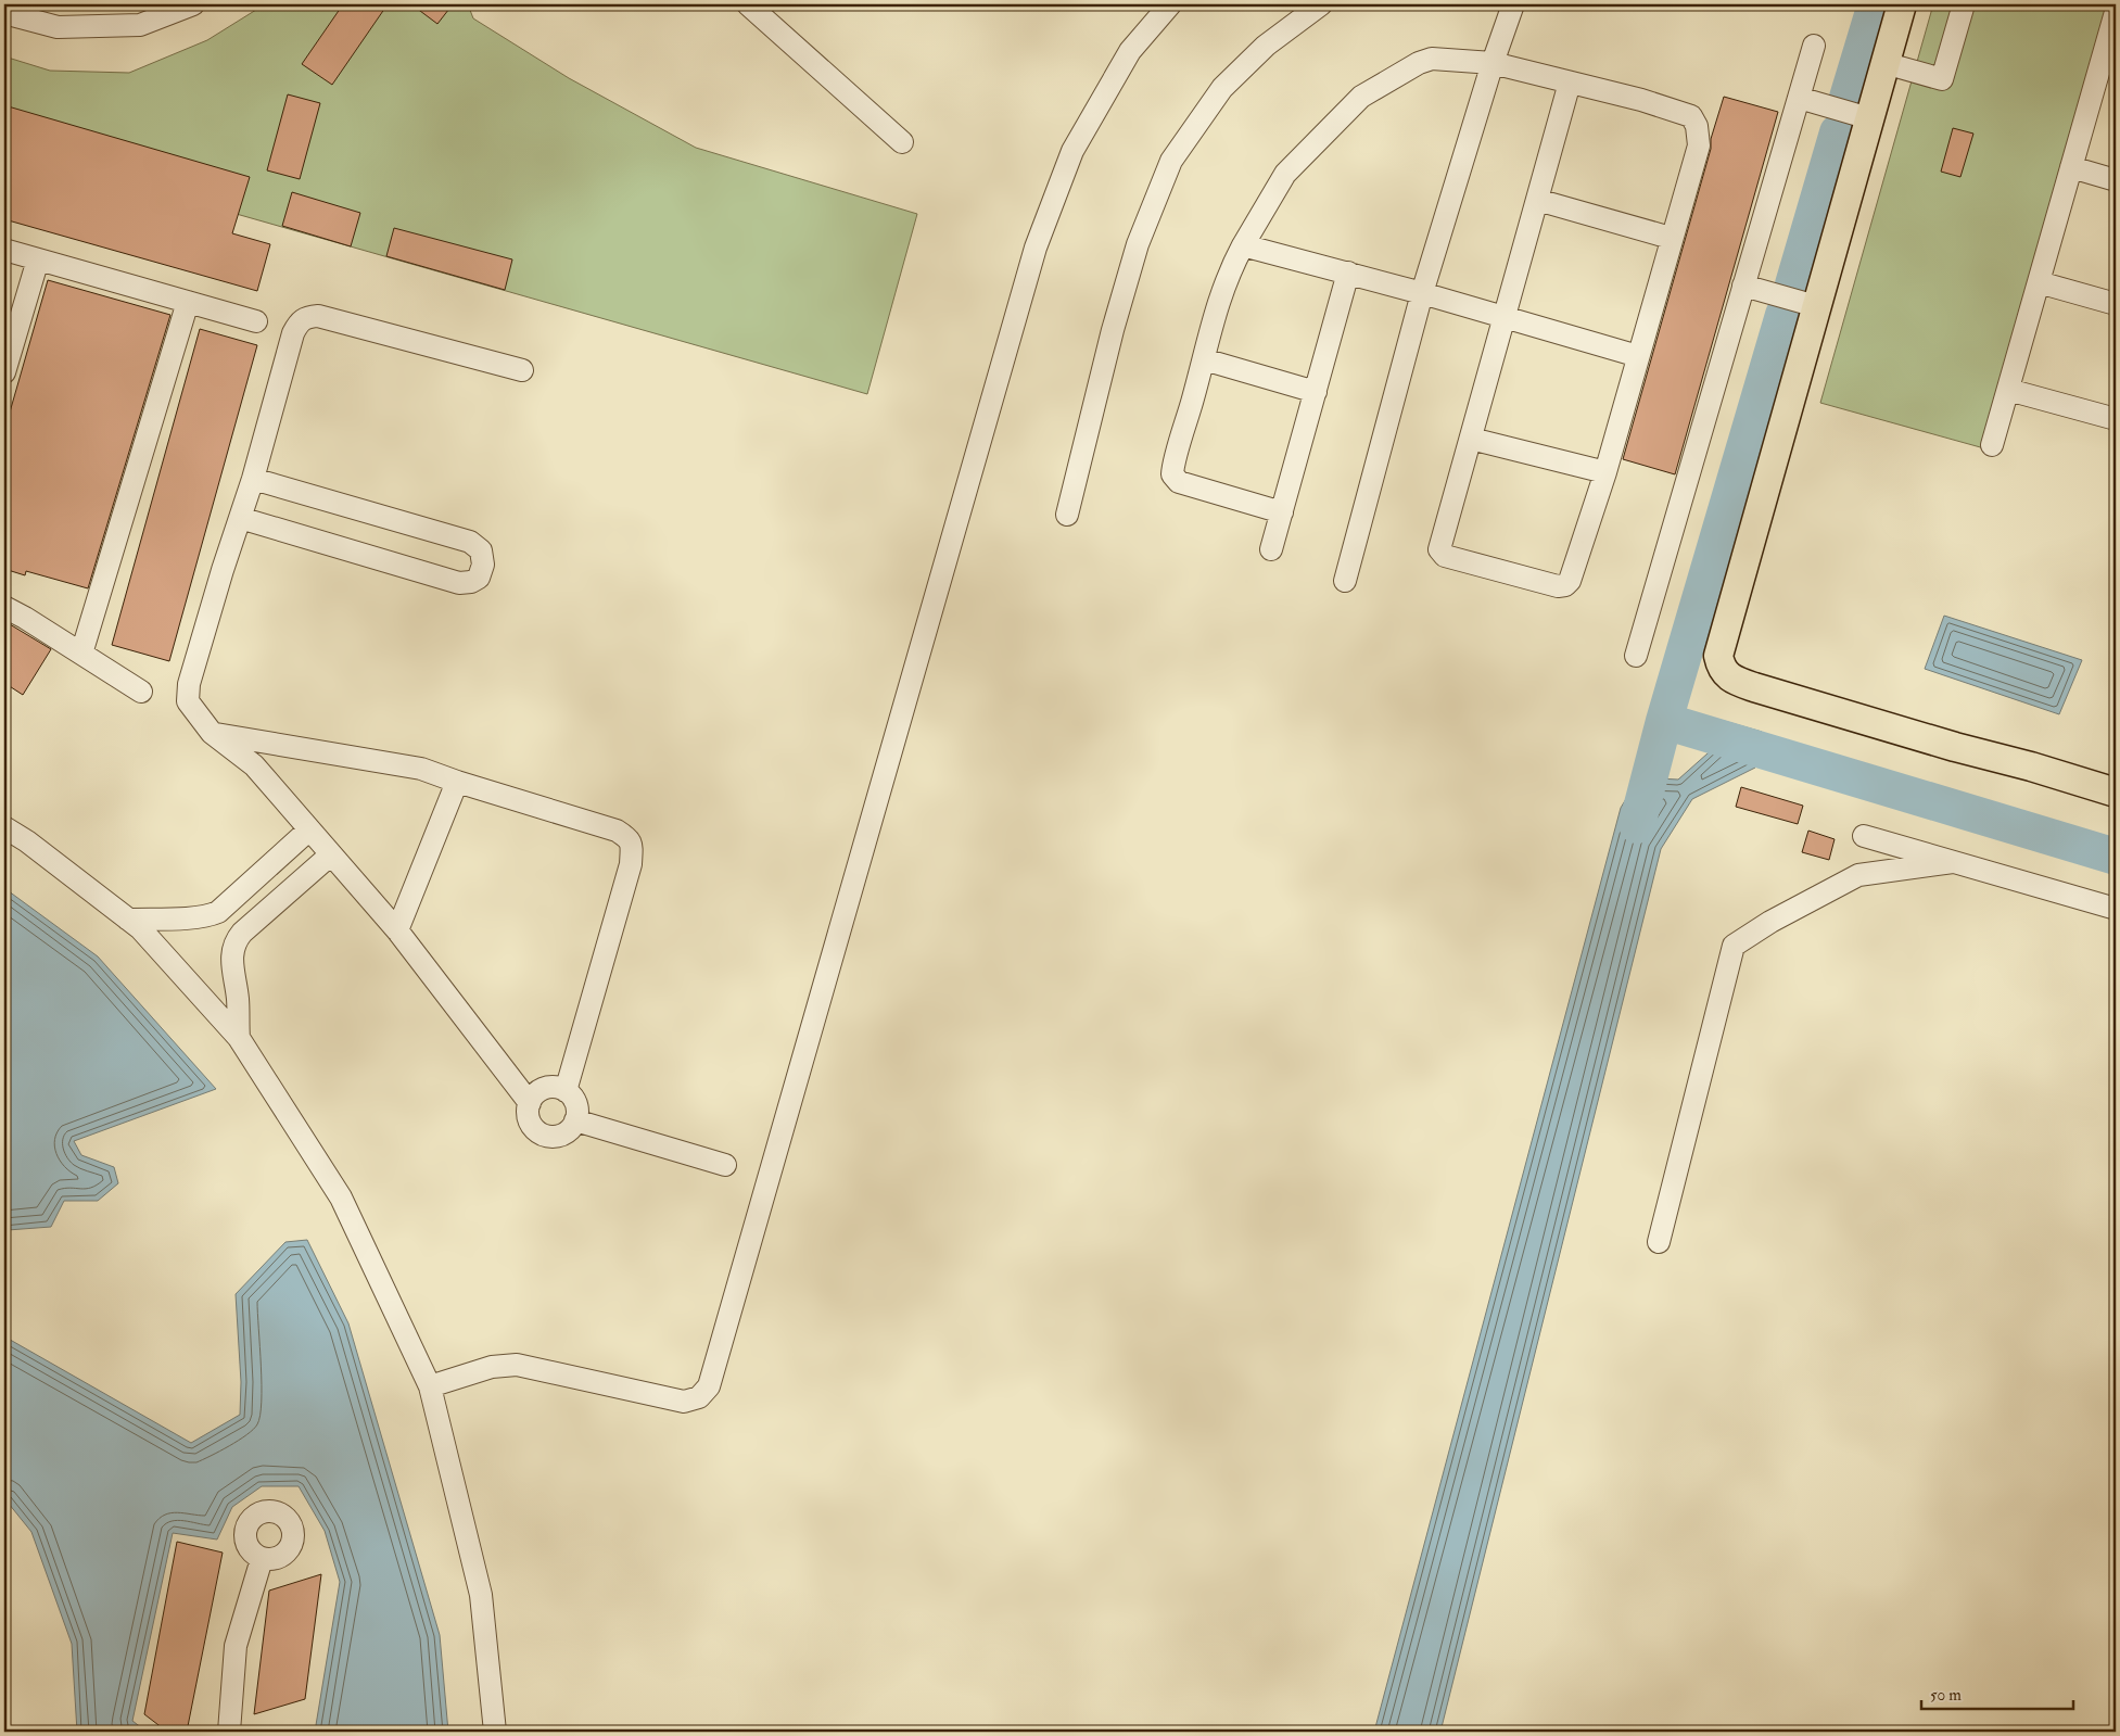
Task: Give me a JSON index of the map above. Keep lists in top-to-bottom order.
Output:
{
  "scale_bar": "50 m"
}
